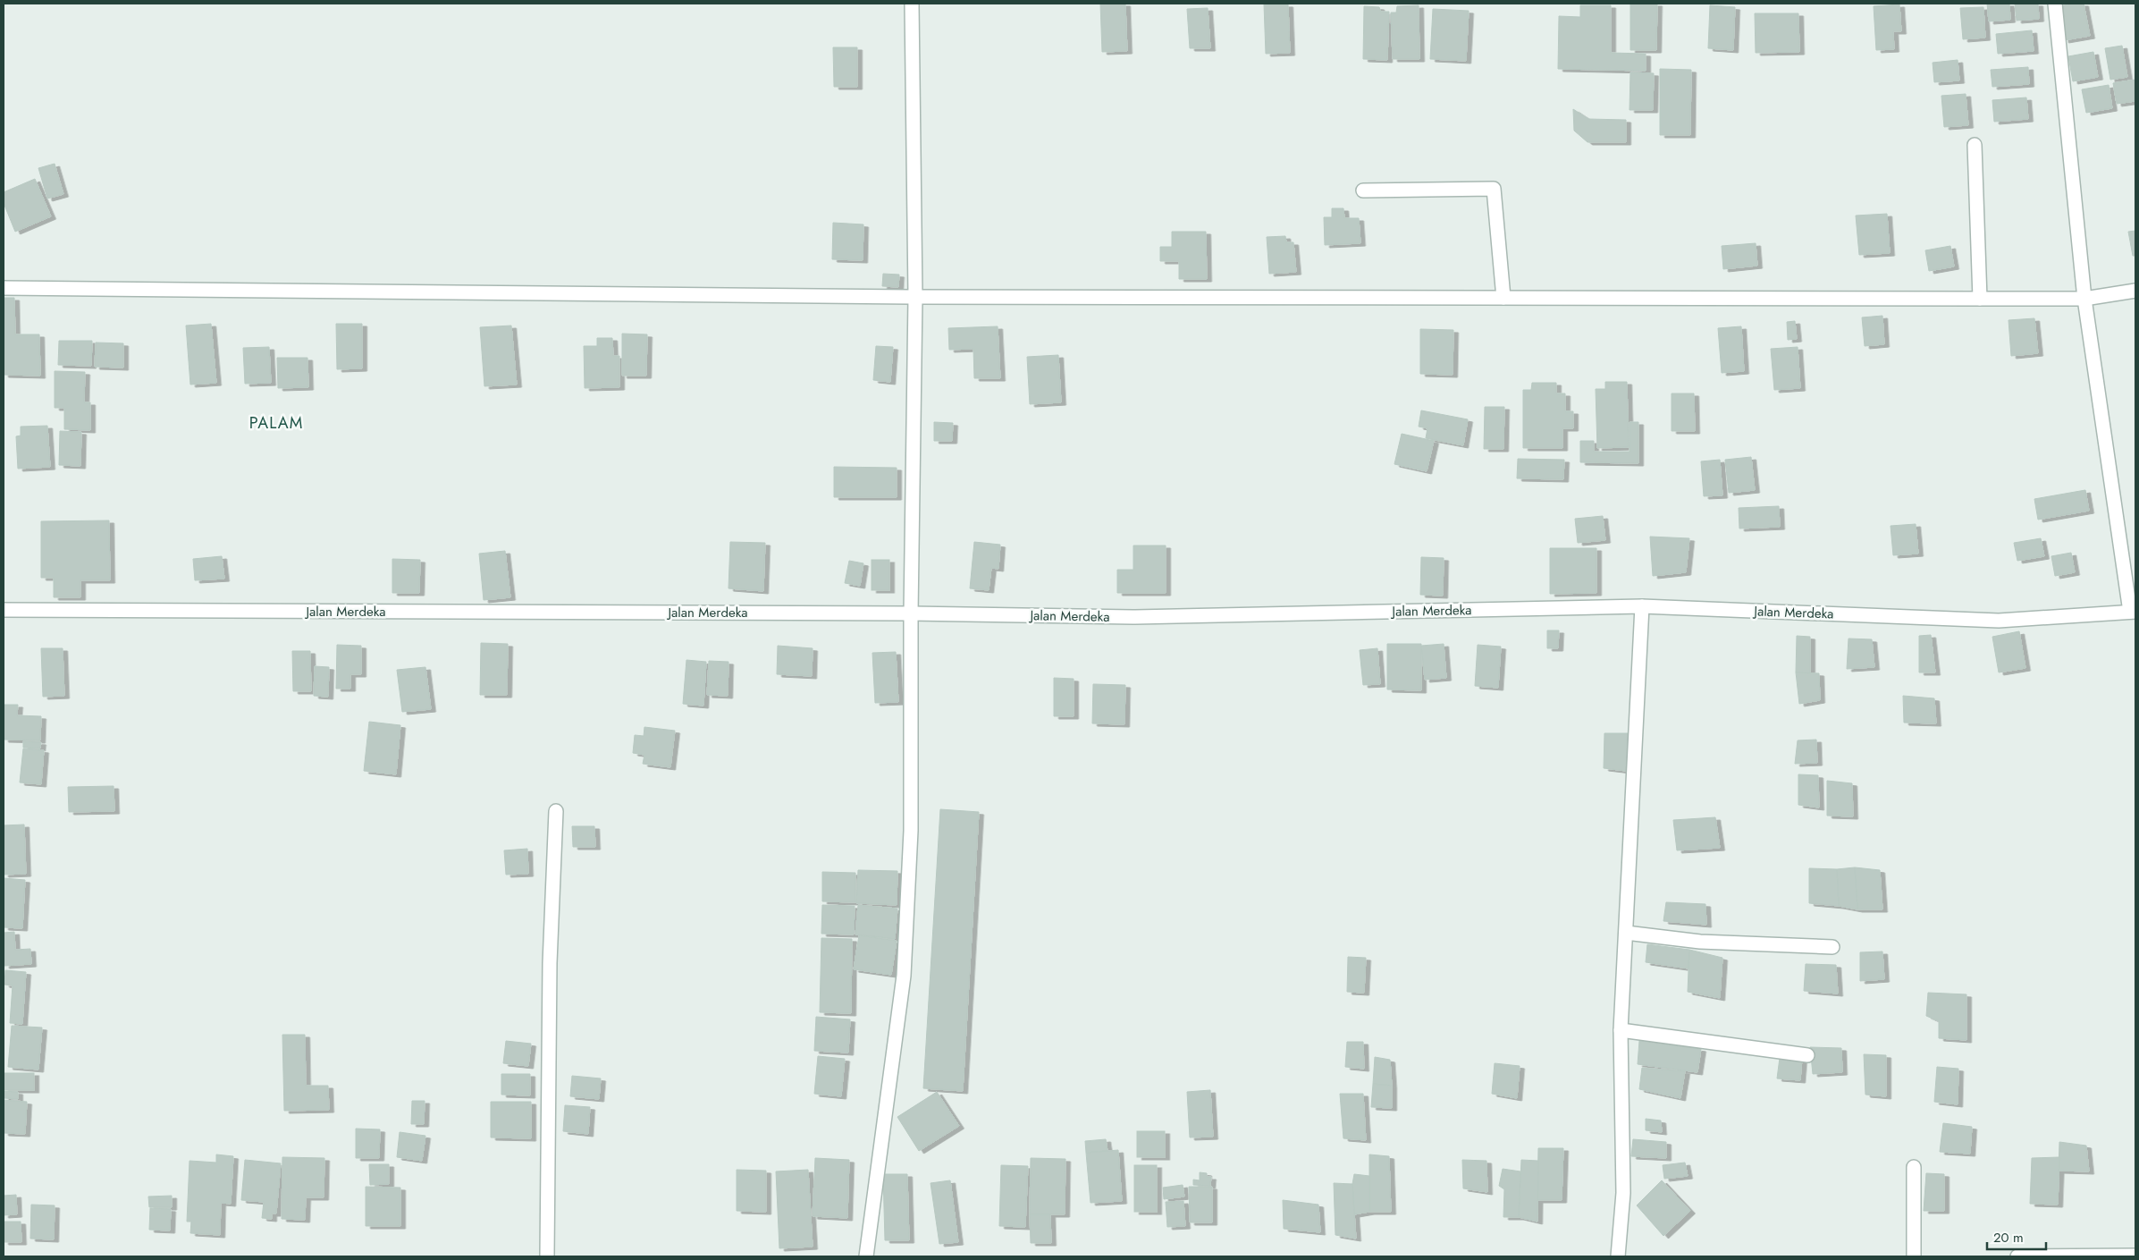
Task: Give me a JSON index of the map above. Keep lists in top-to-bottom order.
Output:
{
  "streets": {
    "street": ["Jalan Merdeka"]
  },
  "districts": ["PALAM"],
  "scale_bar": "20 m"
}
